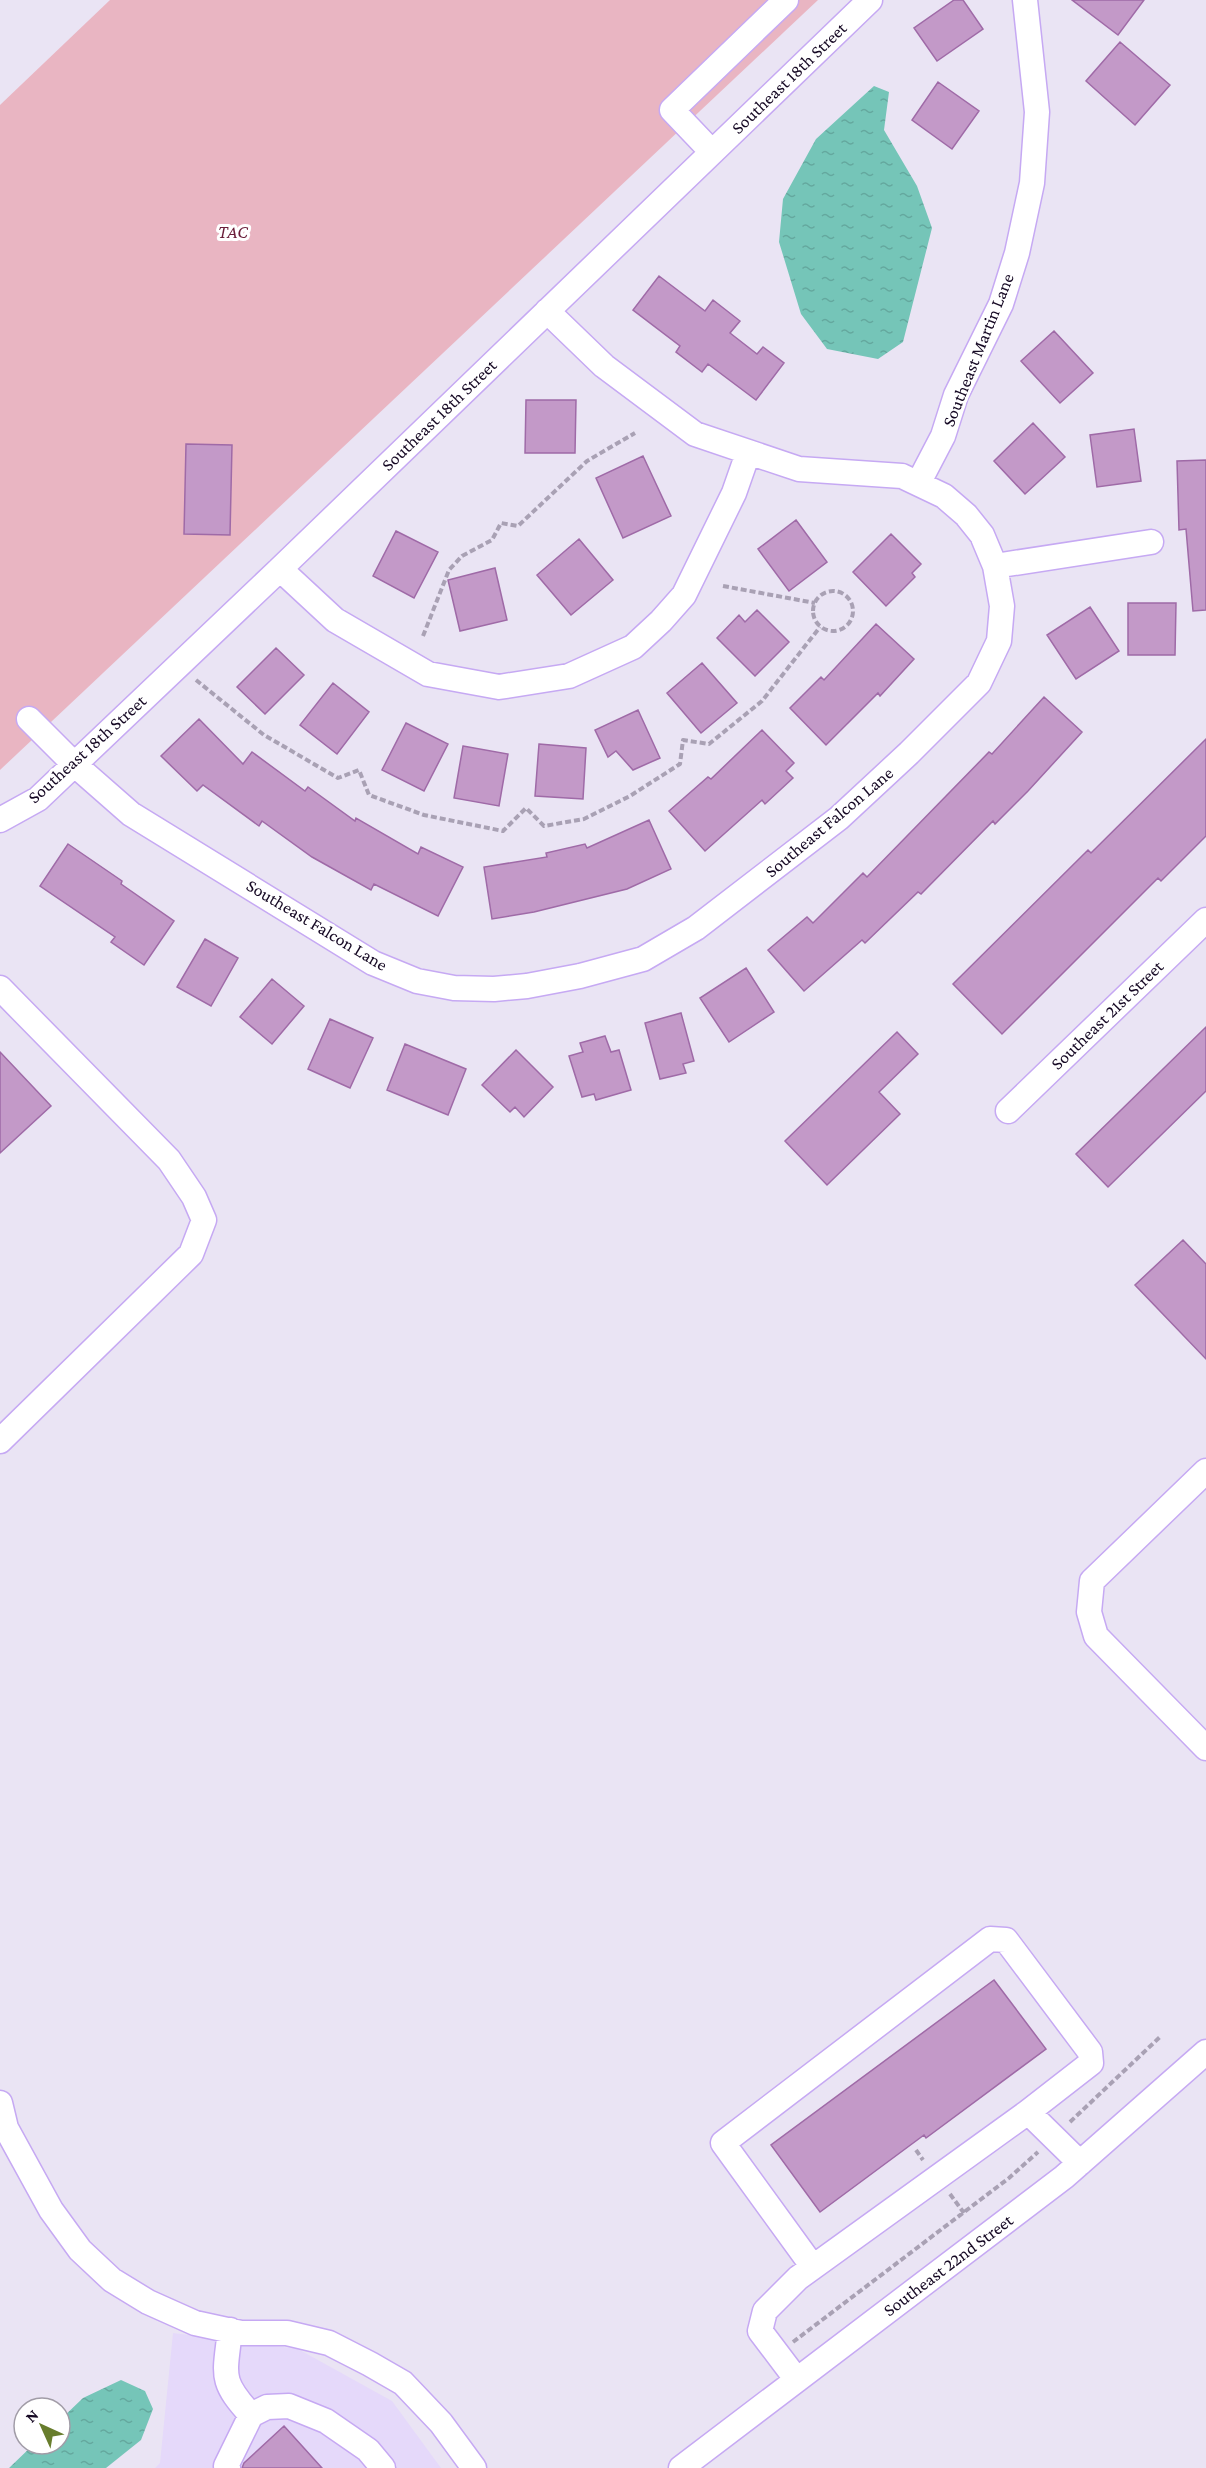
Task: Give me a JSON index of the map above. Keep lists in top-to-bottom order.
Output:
{
  "streets": {
    "street": [
      "Southeast 18th Street",
      "Southeast Martin Lane",
      "Southeast Falcon Lane",
      "Southeast 21st Street",
      "Southeast 22nd Street"
    ]
  },
  "crossings": [
    ["Southeast 18th Street", "Southeast Falcon Lane"],
    ["Southeast Martin Lane", "Southeast Falcon Lane"]
  ],
  "parks": ["TAC"],
  "north": "top left"
}
